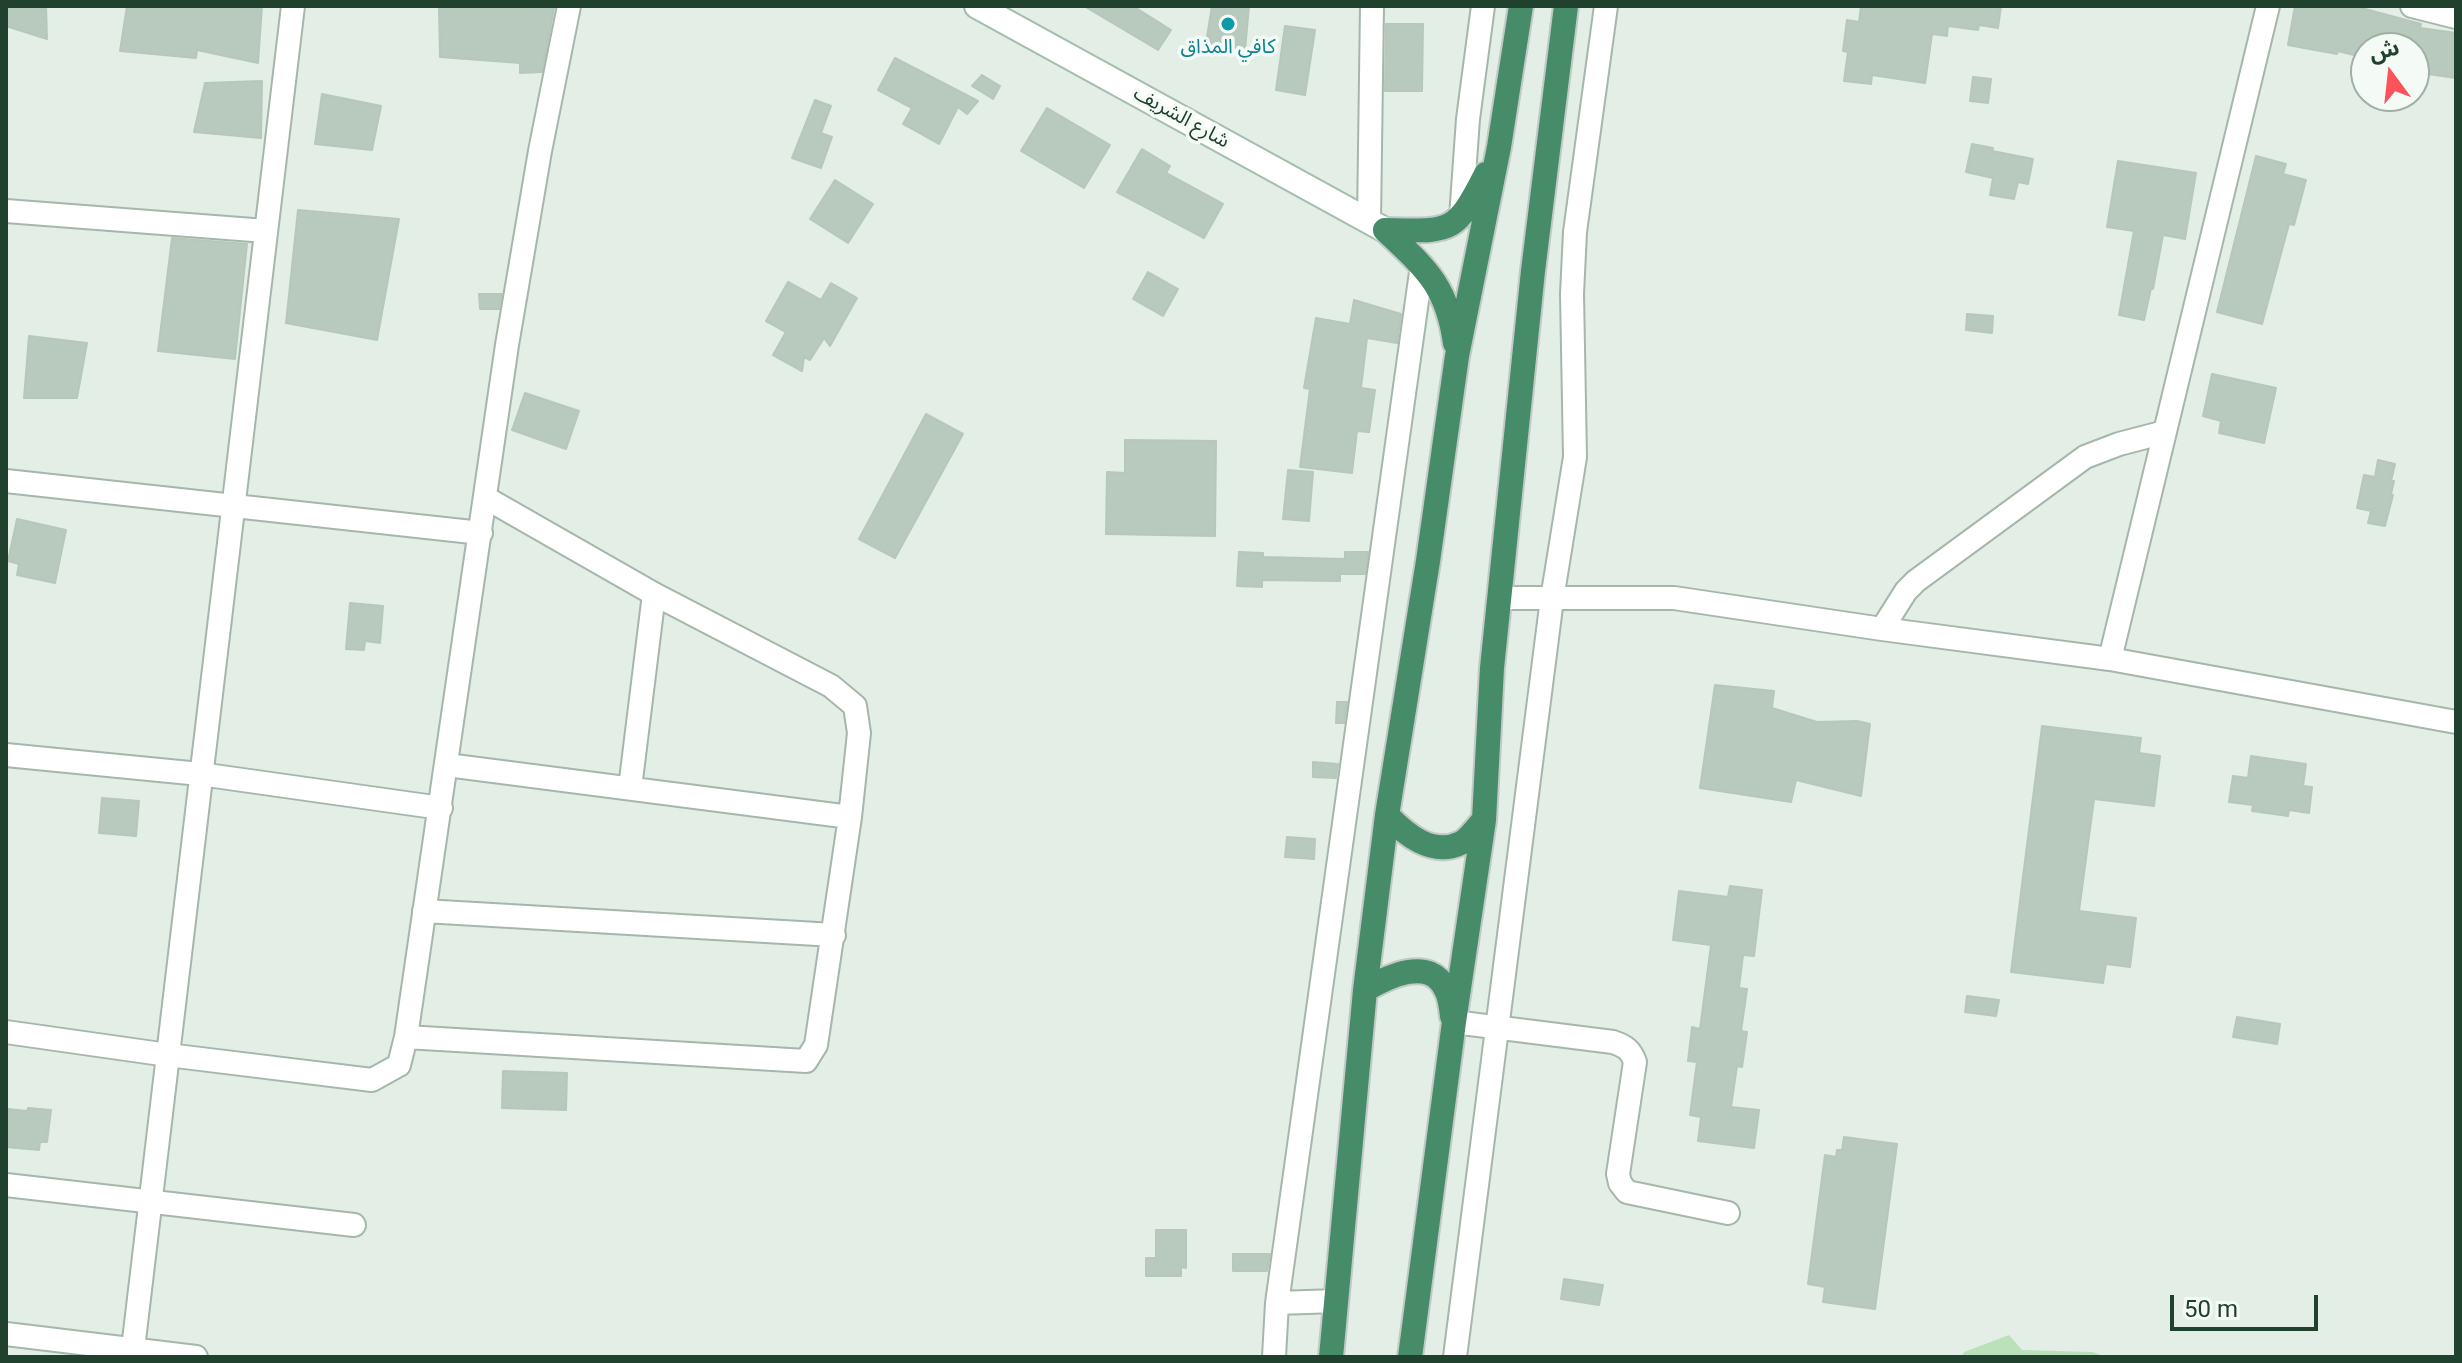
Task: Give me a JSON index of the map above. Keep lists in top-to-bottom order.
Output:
{
  "streets": {
    "main road": ["شارع الشريف"]
  },
  "places": ["كافي المذاق"],
  "scale_bar": "50 m",
  "north": "top"
}
